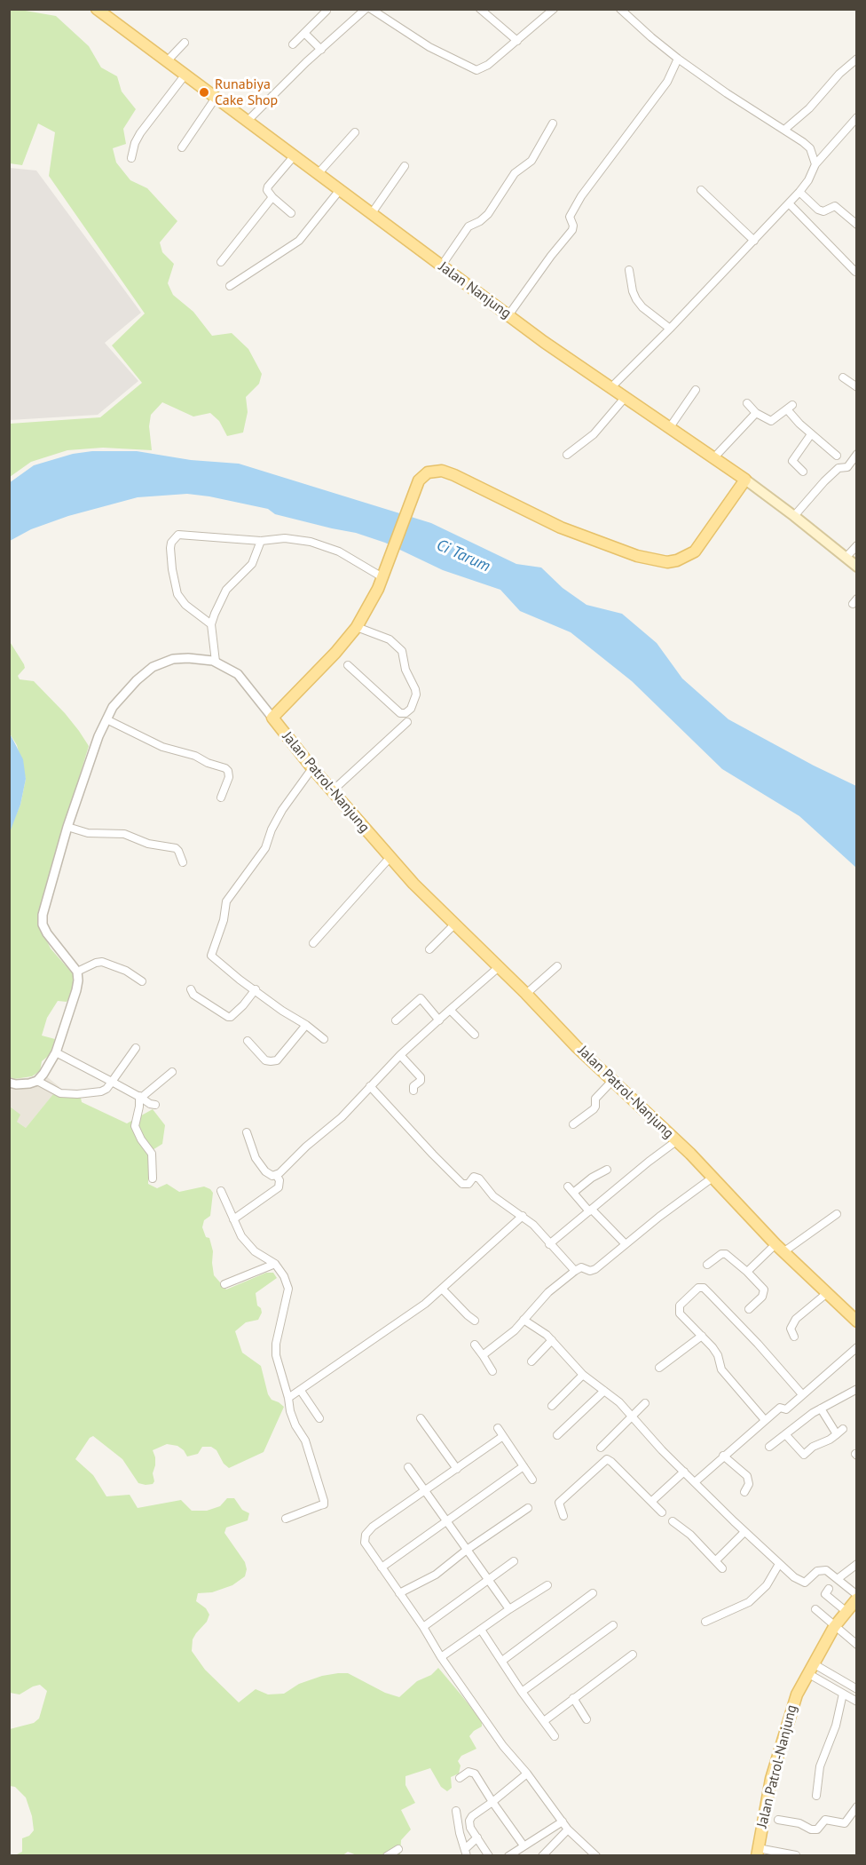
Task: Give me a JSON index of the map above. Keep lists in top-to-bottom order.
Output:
{
  "streets": {
    "main road": ["Jalan Nanjung", "Jalan Patrol-Nanjung"]
  },
  "crossings": [
    ["Jalan Nanjung", "Jalan Patrol-Nanjung"]
  ],
  "water": ["Ci Tarum"],
  "places": ["Runabiya Cake Shop"]
}
